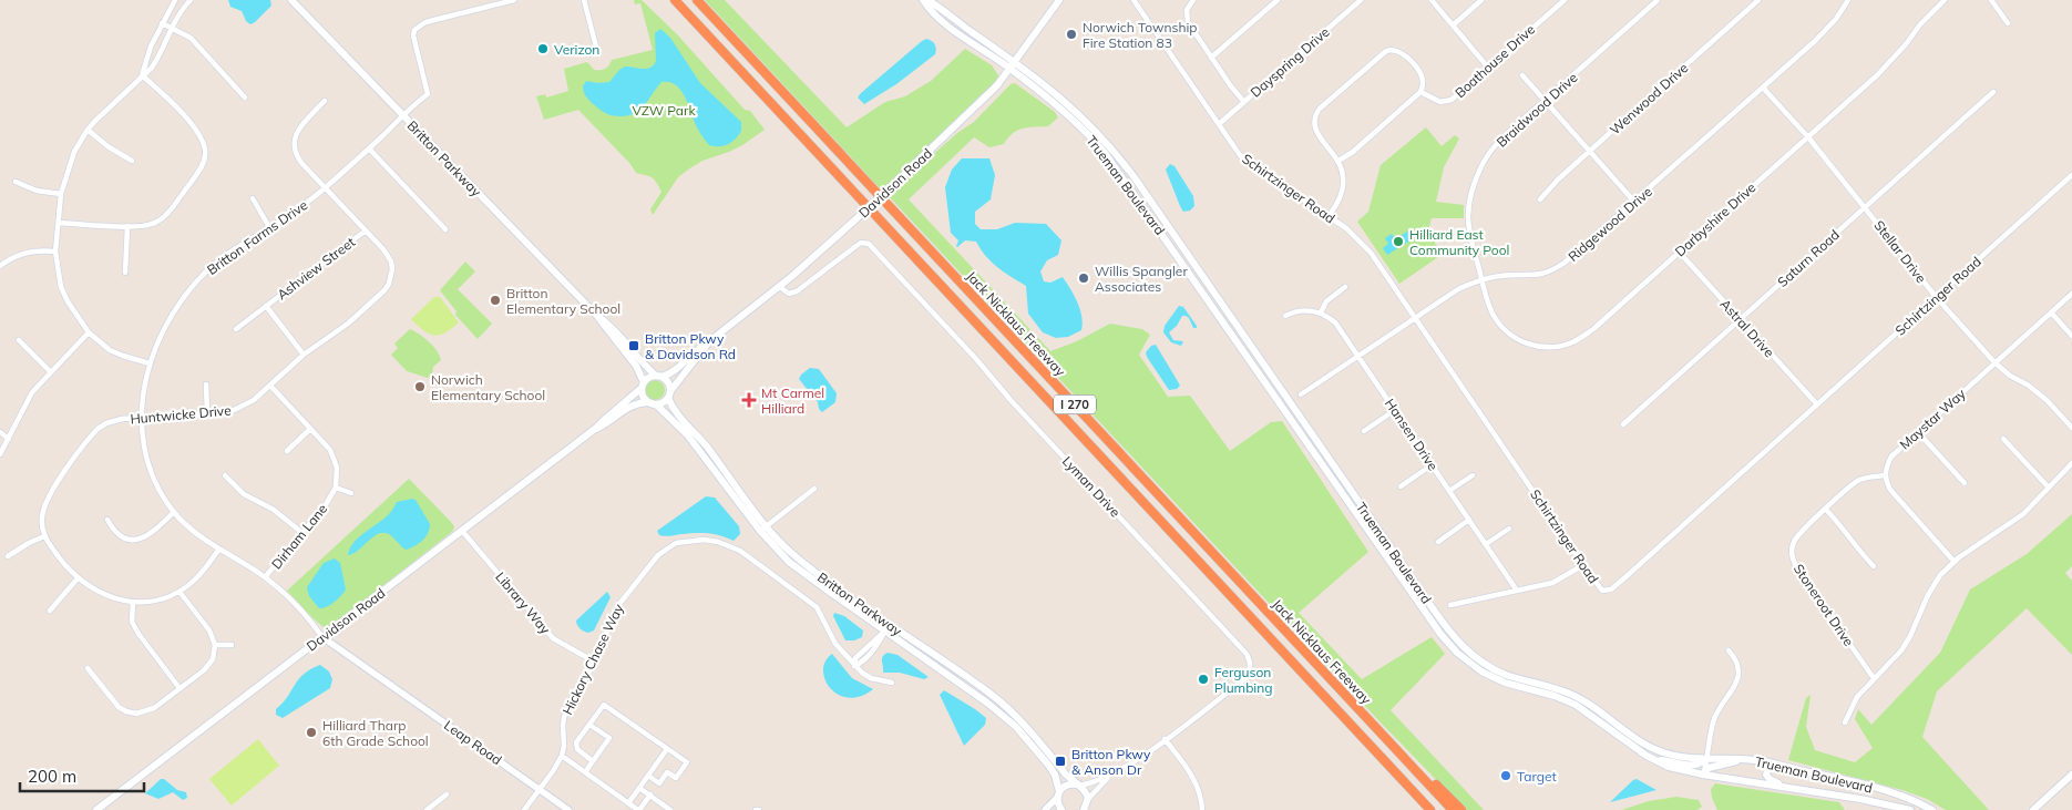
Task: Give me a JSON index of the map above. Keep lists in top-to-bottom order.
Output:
{
  "streets": {
    "highway": ["Jack Nicklaus Freeway", "I 270"],
    "main road": ["Britton Parkway", "Davidson Road", "Trueman Boulevard"],
    "street": [
      "Boathouse Drive",
      "Dayspring Drive",
      "Wenwood Drive",
      "Braidwood Drive",
      "Schirtzinger Road",
      "Darbyshire Drive",
      "Ridgewood Drive",
      "Britton Farms Drive",
      "Stellar Drive",
      "Saturn Road",
      "Ashview Street",
      "Astral Drive",
      "Huntwicke Drive",
      "Maystar Way",
      "Hansen Drive",
      "Lyman Drive",
      "Dirham Lane",
      "Library Way",
      "Stoneroot Drive",
      "Hickory Chase Way",
      "Leap Road"
    ]
  },
  "crossings": [
    ["Dayspring Drive", "Schirtzinger Road"],
    ["Braidwood Drive", "Darbyshire Drive"],
    ["Braidwood Drive", "Ridgewood Drive"],
    ["Britton Parkway", "Davidson Road"],
    ["Britton Parkway", "Britton Farms Drive"],
    ["Davidson Road", "Trueman Boulevard"],
    ["Davidson Road", "Britton Farms Drive"],
    ["Davidson Road", "Lyman Drive"],
    ["Davidson Road", "Library Way"],
    ["Davidson Road", "Leap Road"],
    ["Schirtzinger Road", "Ridgewood Drive"],
    ["Schirtzinger Road", "Stellar Drive"],
    ["Schirtzinger Road", "Astral Drive"],
    ["Darbyshire Drive", "Ridgewood Drive"],
    ["Darbyshire Drive", "Stellar Drive"],
    ["Darbyshire Drive", "Astral Drive"],
    ["Ridgewood Drive", "Stellar Drive"],
    ["Ridgewood Drive", "Hansen Drive"],
    ["Britton Farms Drive", "Huntwicke Drive"],
    ["Britton Farms Drive", "Dirham Lane"],
    ["Britton Farms Drive", "Leap Road"],
    ["Stellar Drive", "Saturn Road"],
    ["Stellar Drive", "Maystar Way"],
    ["Saturn Road", "Astral Drive"],
    ["Ashview Street", "Huntwicke Drive"],
    ["Huntwicke Drive", "Dirham Lane"],
    ["Maystar Way", "Stoneroot Drive"],
    ["Library Way", "Hickory Chase Way"]
  ],
  "parks": ["VZW Park"],
  "places": {
    "other": [
      "Norwich Township Fire Station 83",
      "Verizon",
      "Hilliard East Community Pool",
      "Willis Spangler Associates",
      "Britton Elementary School",
      "Norwich Elementary School",
      "Ferguson Plumbing",
      "Hilliard Tharp 6th Grade School",
      "Target"
    ],
    "transit": ["Britton Pkwy & Davidson Rd", "Britton Pkwy & Anson Dr"],
    "health": ["Mt Carmel Hilliard"]
  },
  "scale_bar": "200 m"
}
